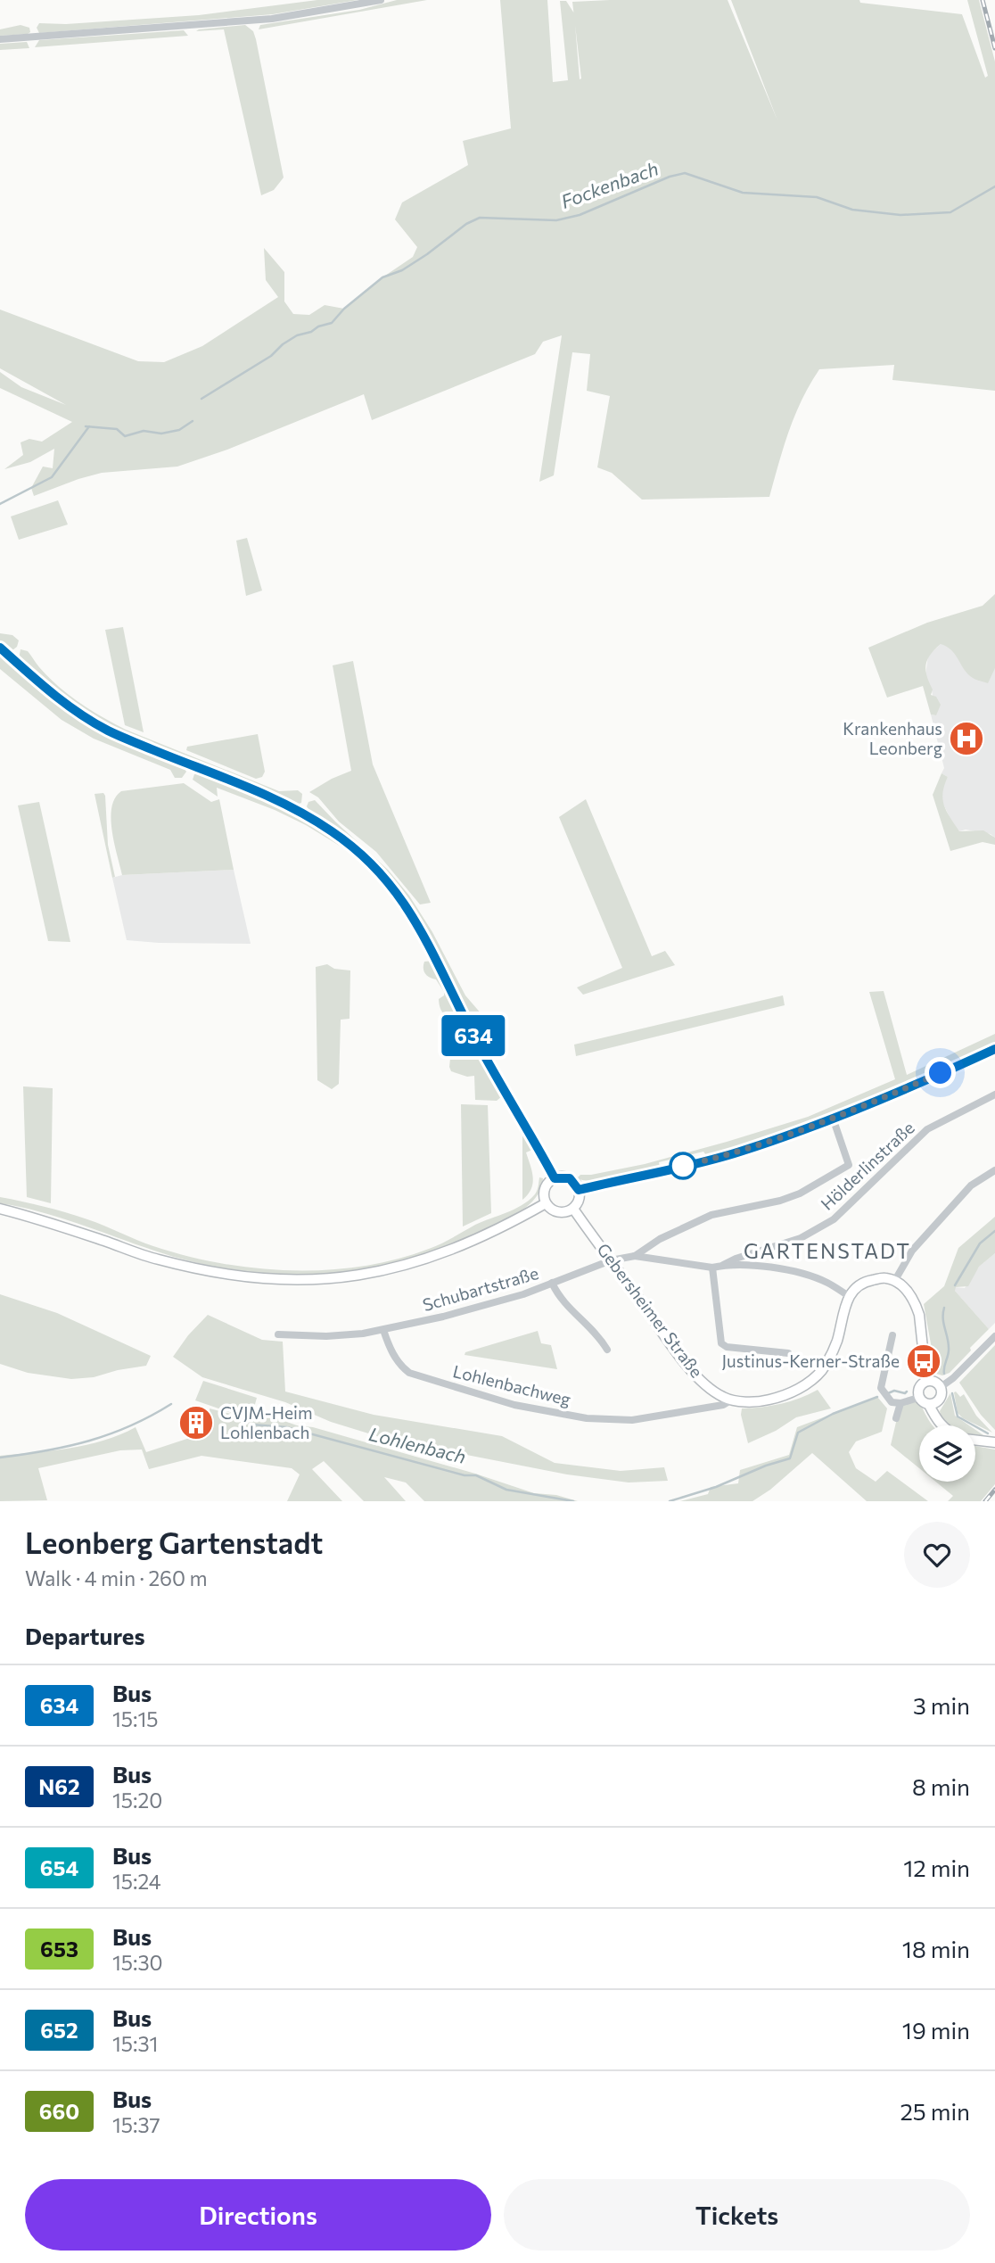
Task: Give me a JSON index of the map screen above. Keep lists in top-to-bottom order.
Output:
{
  "streets": {
    "main road": ["Gebersheimer Straße"],
    "street": ["Hölderlinstraße", "Schubartstraße", "Lohlenbachweg"]
  },
  "crossings": [
    ["Schubartstraße", "Gebersheimer Straße"],
    ["Schubartstraße", "Lohlenbachweg"],
    ["Gebersheimer Straße", "Lohlenbachweg"]
  ],
  "districts": ["GARTENSTADT"],
  "water": ["Fockenbach", "Lohlenbach"],
  "places": {
    "hospital": ["Krankenhaus Leonberg"],
    "bus stop": ["Justinus-Kerner-Straße"],
    "building": ["CVJM-Heim Lohlenbach"]
  },
  "lines": ["bus line 634"],
  "page": {
    "on_map": "634",
    "heading": [
      ["Leonberg Gartenstadt", "Walk · 4 min · 260 m"],
      "Departures"
    ],
    "list": [
      {
        "mark": "634",
        "name": "Bus",
        "note": "15:15",
        "value": "3 min"
      },
      {
        "mark": "N62",
        "name": "Bus",
        "note": "15:20",
        "value": "8 min"
      },
      {
        "mark": "654",
        "name": "Bus",
        "note": "15:24",
        "value": "12 min"
      },
      {
        "mark": "653",
        "name": "Bus",
        "note": "15:30",
        "value": "18 min"
      },
      {
        "mark": "652",
        "name": "Bus",
        "note": "15:31",
        "value": "19 min"
      },
      {
        "mark": "660",
        "name": "Bus",
        "note": "15:37",
        "value": "25 min"
      }
    ],
    "buttons": ["Directions", "Tickets"]
  }
}
